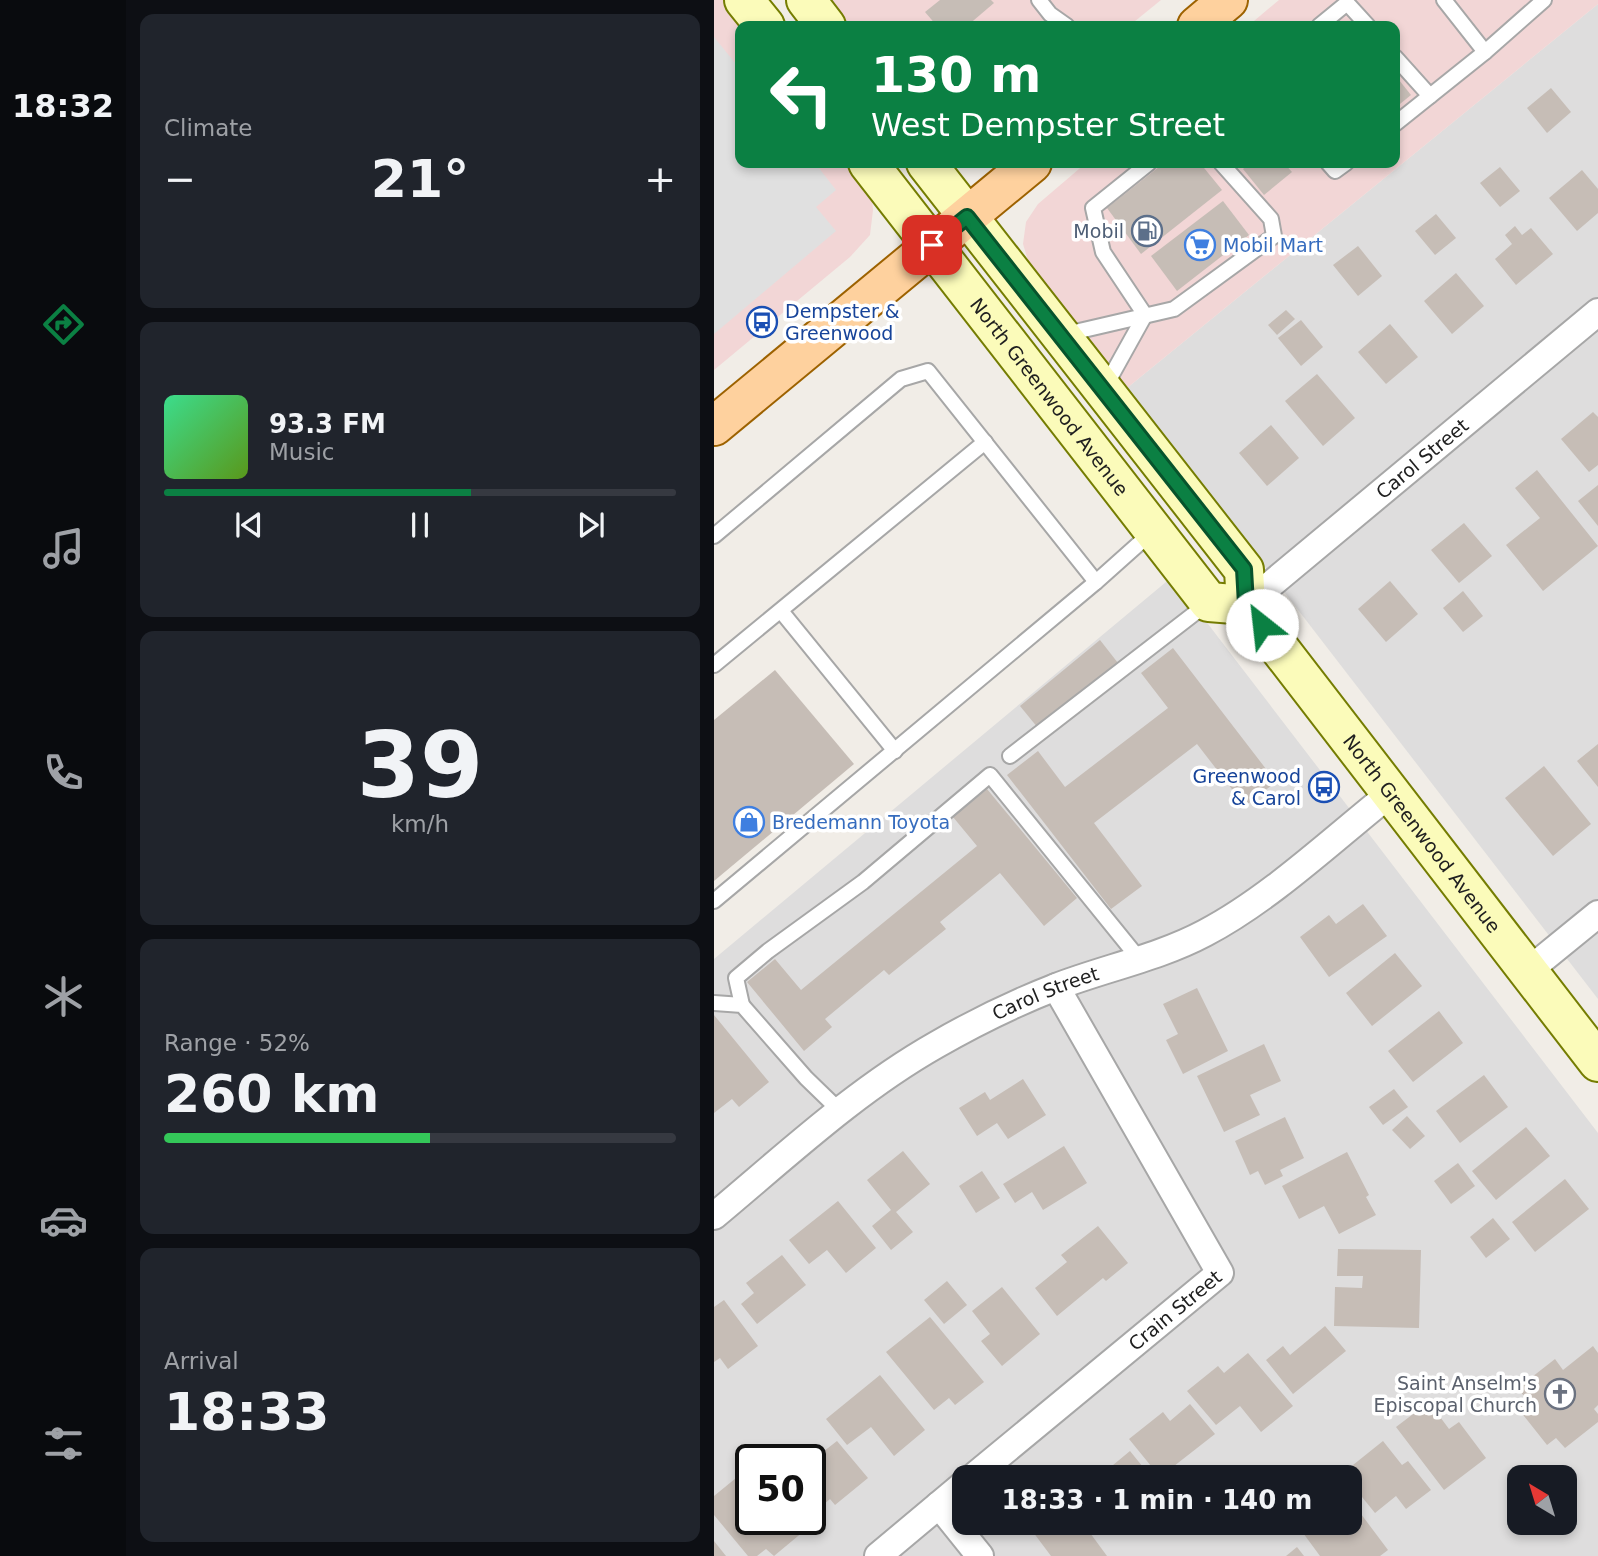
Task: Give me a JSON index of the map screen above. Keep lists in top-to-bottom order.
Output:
{
  "streets": {
    "main road": ["North Greenwood Avenue"],
    "street": ["Carol Street", "Crain Street"]
  },
  "crossings": [
    ["North Greenwood Avenue", "Carol Street"],
    ["Carol Street", "Crain Street"]
  ],
  "places": {
    "fuel station": ["Mobil"],
    "supermarket": ["Mobil Mart"],
    "bus stop": ["Dempster & Greenwood", "Greenwood & Carol"],
    "shop": ["Bredemann Toyota"],
    "church": ["Saint Anselm's Episcopal Church"]
  },
  "north": "top left",
  "page": {
    "tabs": "18:32",
    "tile": [
      "Climate",
      ["39", "km/h"],
      ["Range · 52%", "260 km"],
      ["Arrival", "18:33"]
    ],
    "turn": ["130 m", "West Dempster Street"],
    "heat": ["−", "21°", "+"],
    "song": ["93.3 FM", "Music"],
    "limit": "50",
    "trip": "18:33 · 1 min · 140 m"
  }
}
